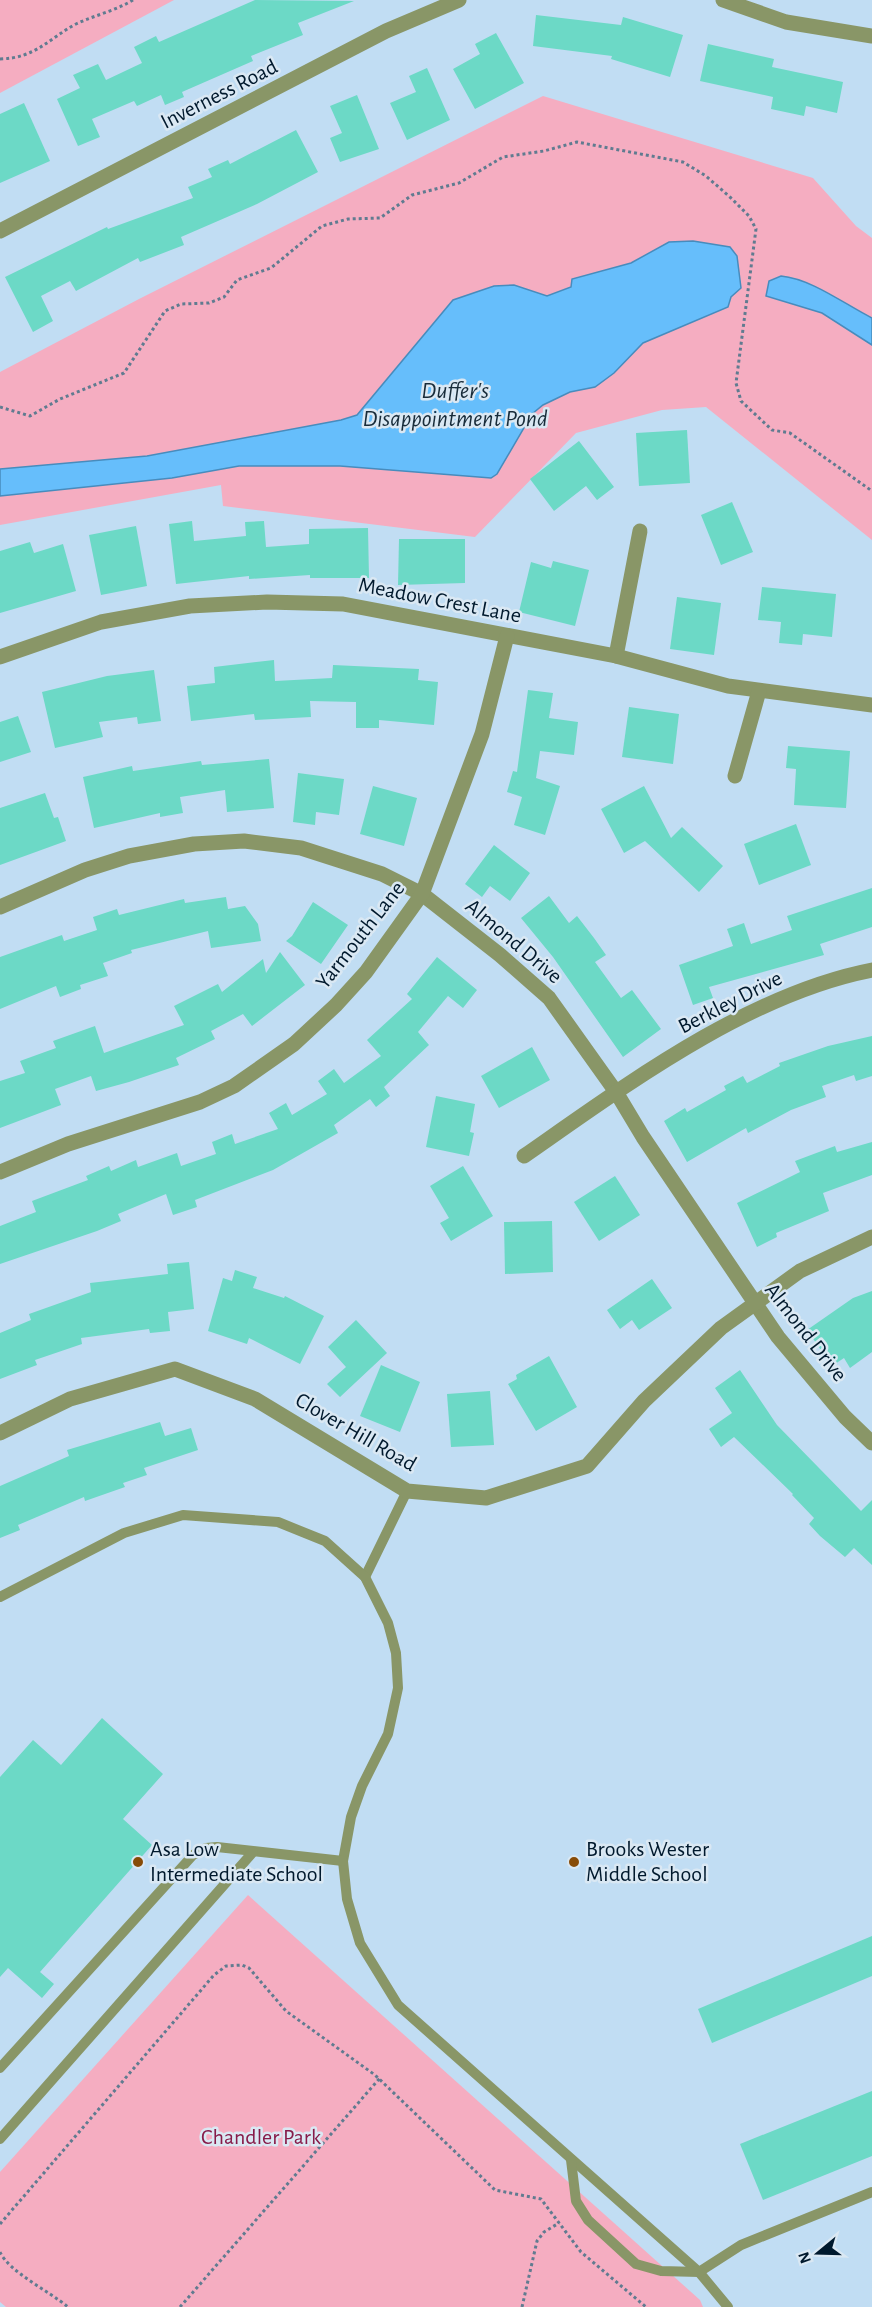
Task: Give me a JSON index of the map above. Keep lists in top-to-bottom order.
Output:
{
  "streets": {
    "street": [
      "Inverness Road",
      "Meadow Crest Lane",
      "Yarmouth Lane",
      "Almond Drive",
      "Berkley Drive",
      "Clover Hill Road"
    ]
  },
  "crossings": [
    ["Meadow Crest Lane", "Yarmouth Lane"],
    ["Yarmouth Lane", "Almond Drive"],
    ["Almond Drive", "Berkley Drive"],
    ["Almond Drive", "Clover Hill Road"]
  ],
  "water": ["Duffer's Disappointment Pond"],
  "parks": ["Chandler Park"],
  "places": ["Asa Low Intermediate School", "Brooks Wester Middle School"],
  "north": "left"
}
